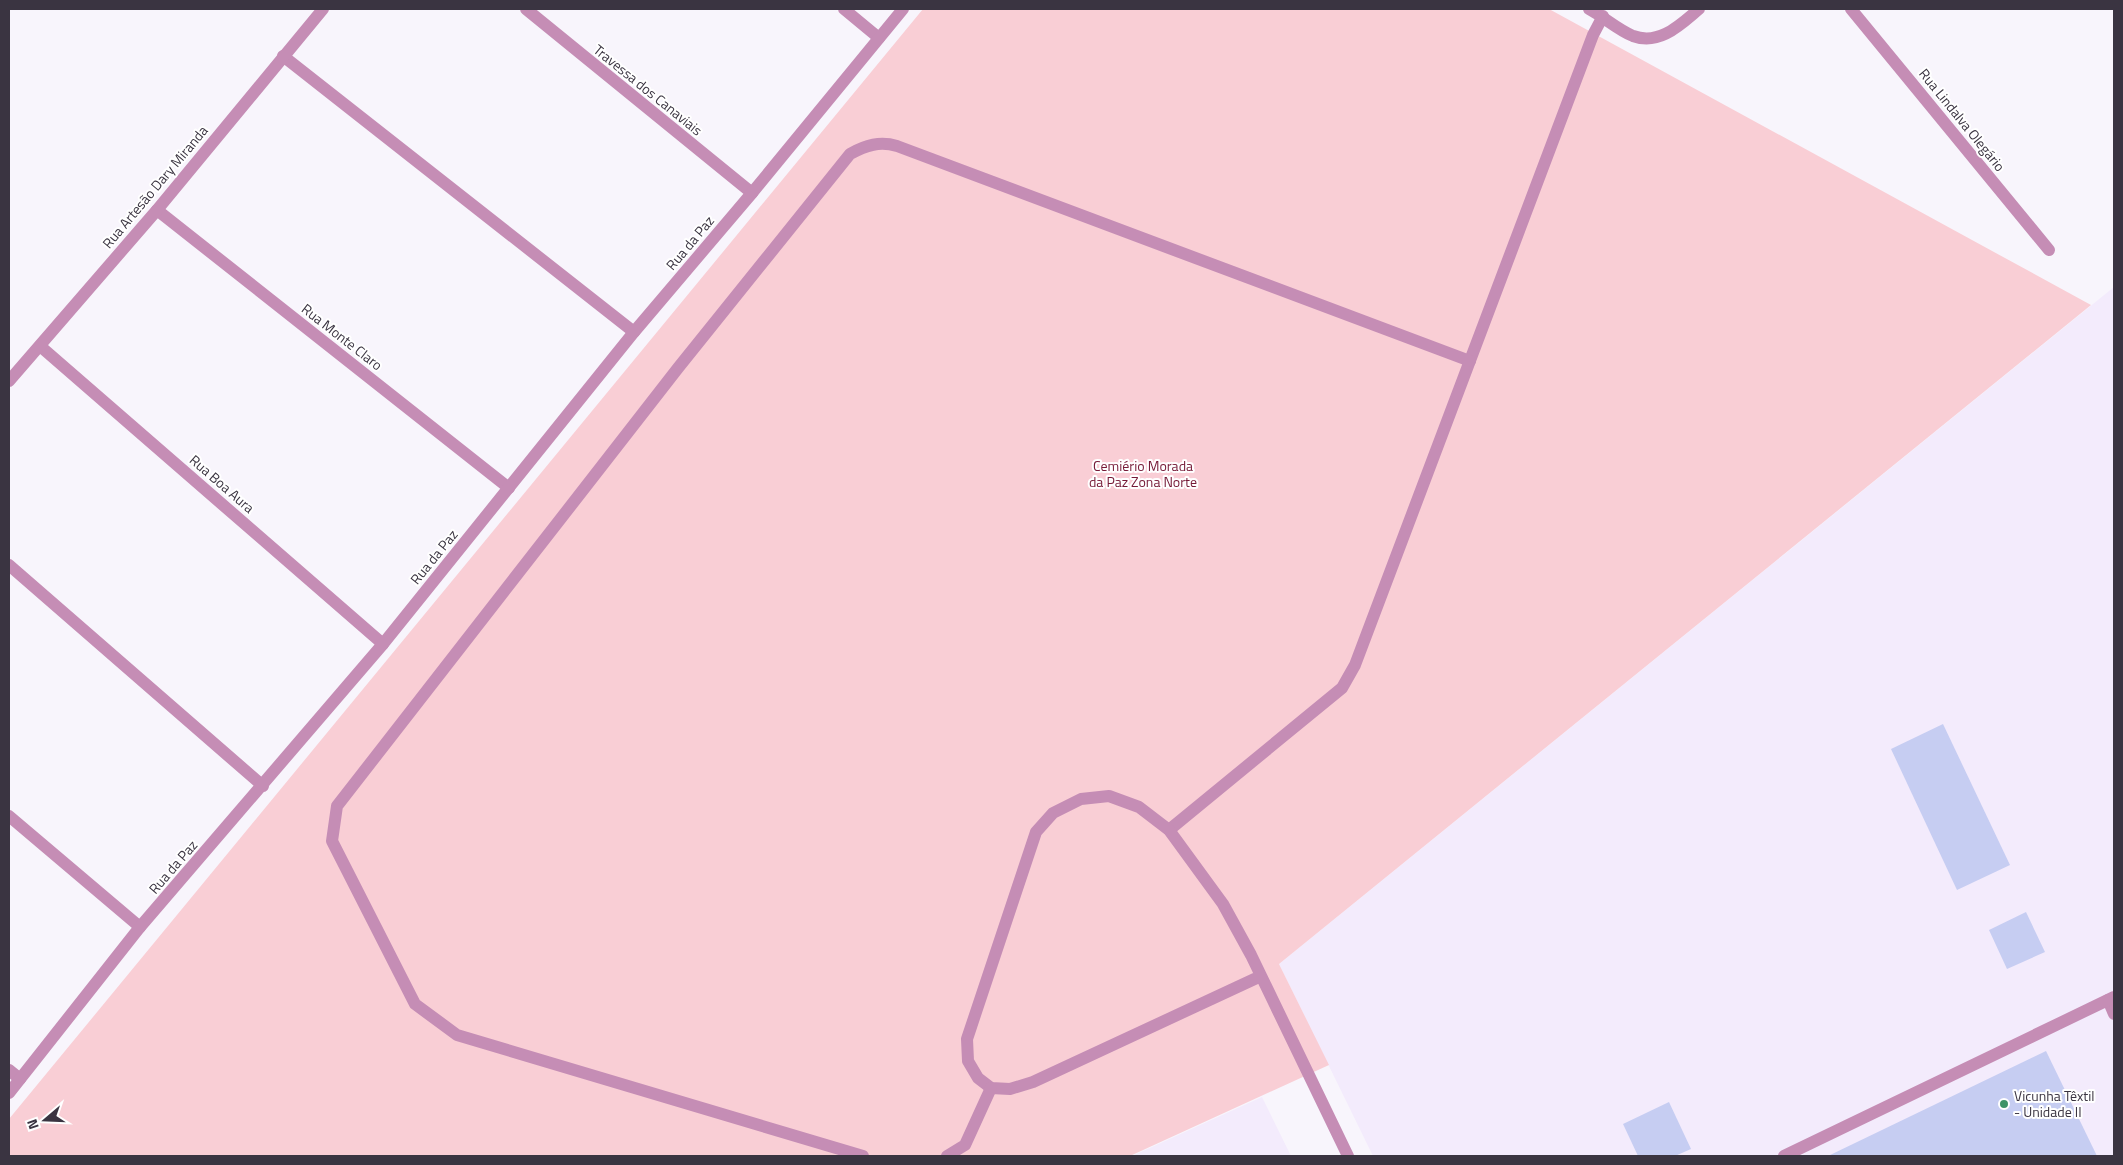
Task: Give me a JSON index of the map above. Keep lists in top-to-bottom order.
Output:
{
  "streets": {
    "street": [
      "Travessa dos Canaviais",
      "Rua Lindalva Olegário",
      "Rua Artesão Dary Miranda",
      "Rua da Paz",
      "Rua Monte Claro",
      "Rua Boa Aura"
    ]
  },
  "crossings": [
    ["Travessa dos Canaviais", "Rua da Paz"],
    ["Rua Artesão Dary Miranda", "Rua Monte Claro"],
    ["Rua Artesão Dary Miranda", "Rua Boa Aura"],
    ["Rua da Paz", "Rua Monte Claro"],
    ["Rua da Paz", "Rua Boa Aura"]
  ],
  "parks": ["Cemiério Morada da Paz Zona Norte"],
  "places": ["Vicunha Têxtil - Unidade II"],
  "north": "left"
}
